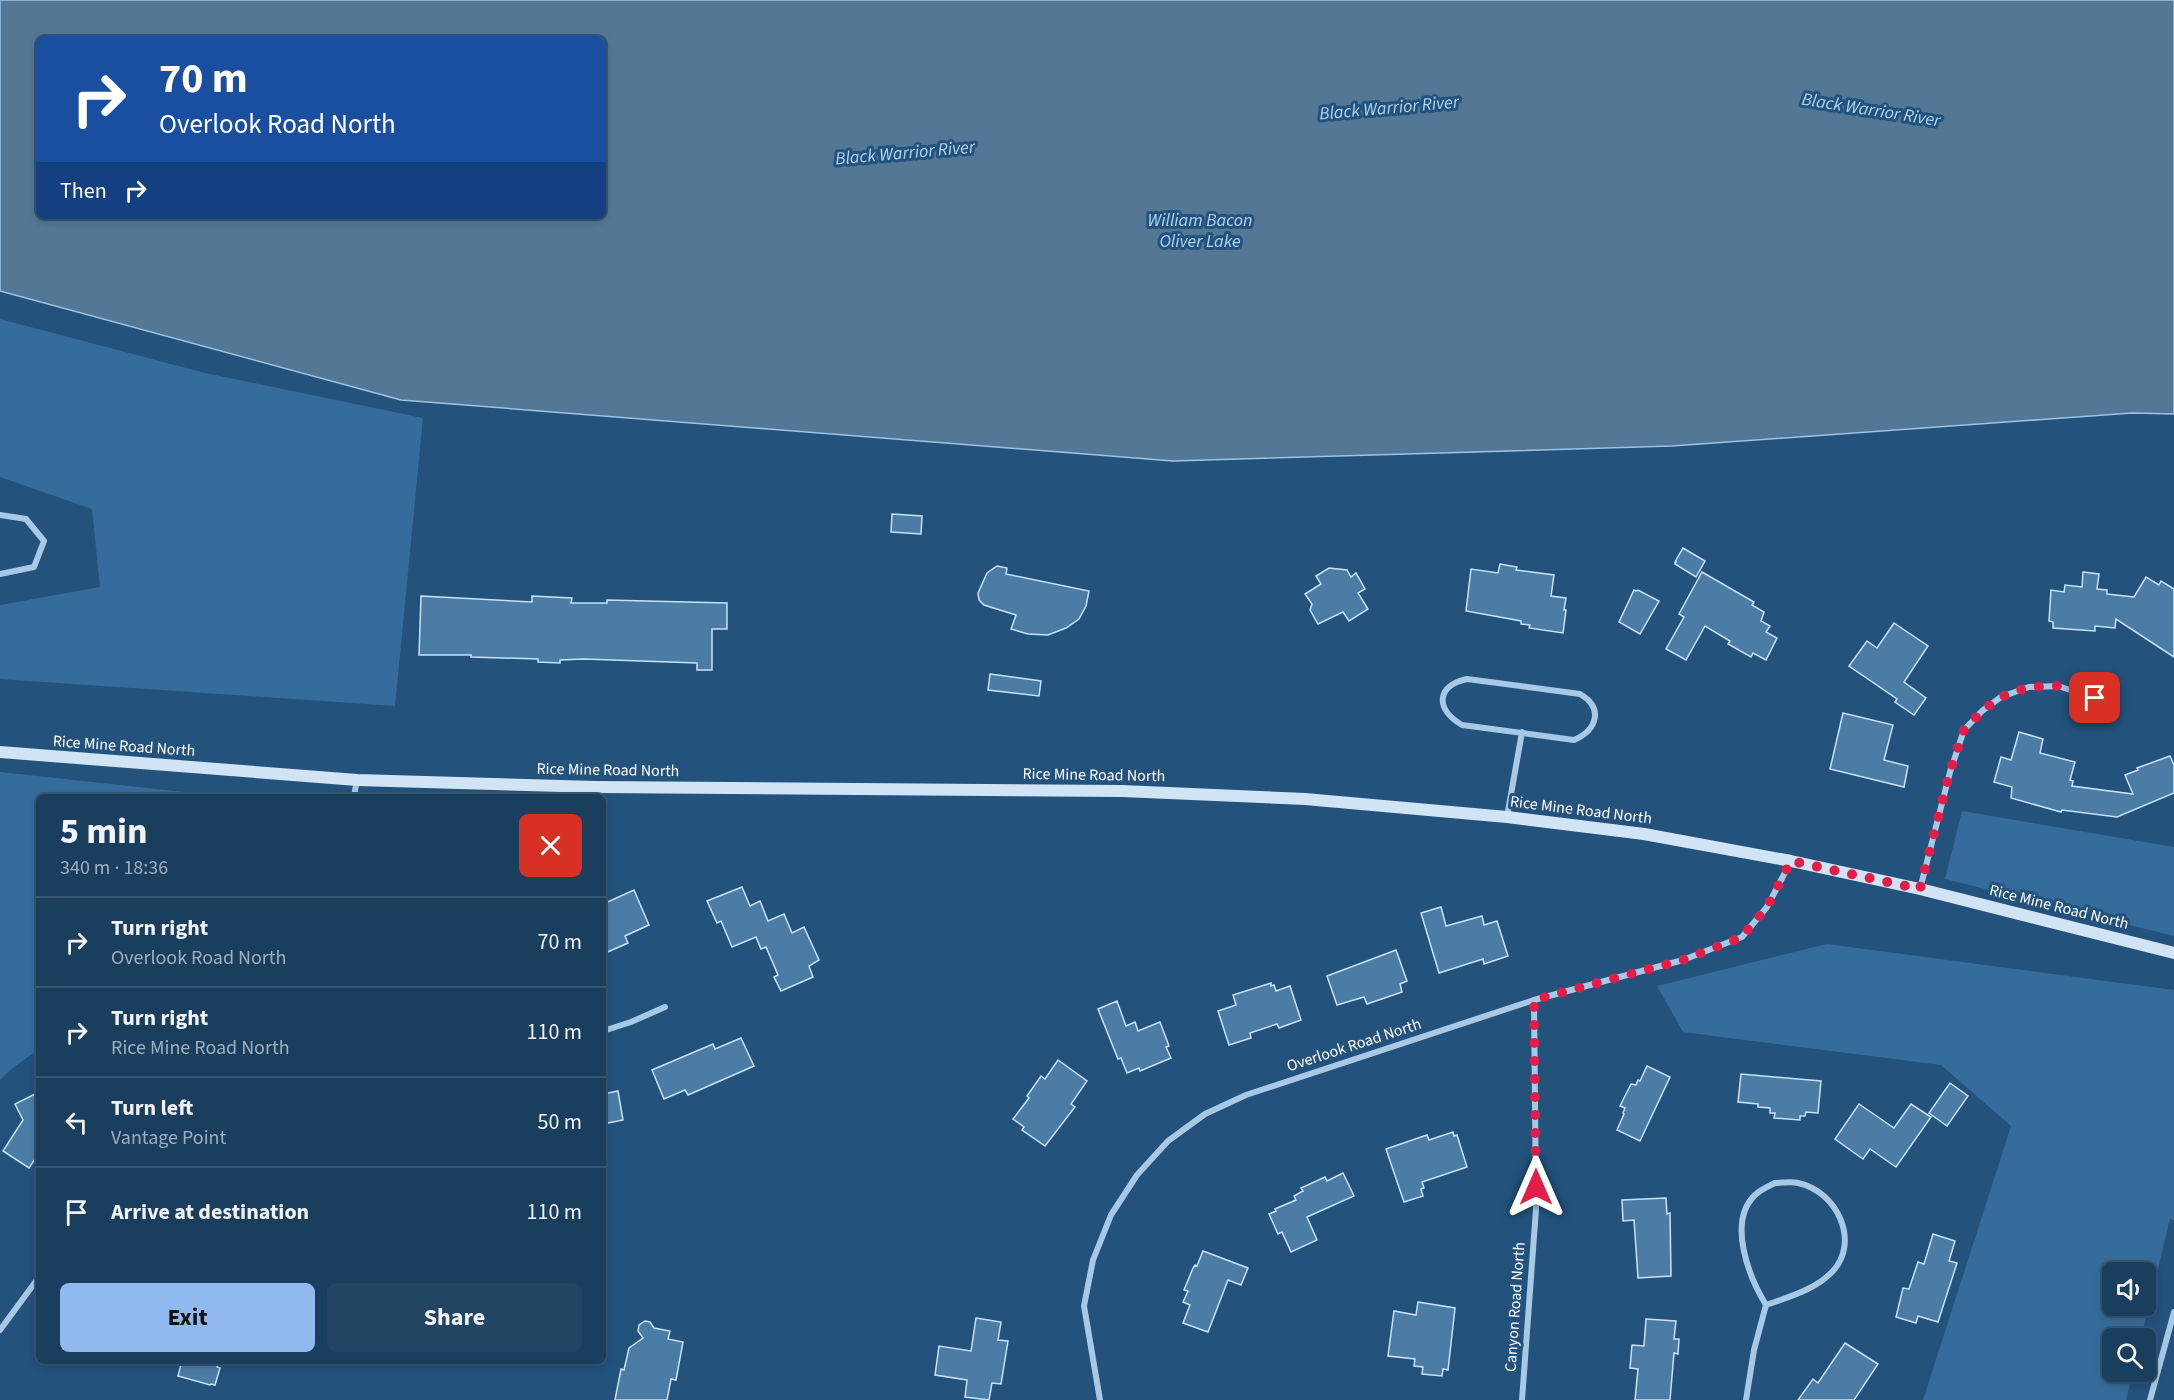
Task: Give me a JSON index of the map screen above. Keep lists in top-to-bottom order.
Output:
{
  "streets": {
    "main road": ["Rice Mine Road North"],
    "street": ["Overlook Road North", "Canyon Road North"]
  },
  "crossings": [
    ["Rice Mine Road North", "Overlook Road North"],
    ["Overlook Road North", "Canyon Road North"]
  ],
  "water": ["Black Warrior River", "William Bacon Oliver Lake"],
  "page": {
    "turn": ["70 m", "Overlook Road North"],
    "then": "Then",
    "heading": ["5 min", "340 m · 18:36"],
    "list": [
      {
        "name": "Turn right",
        "note": "Overlook Road North",
        "value": "70 m"
      },
      {
        "name": "Turn right",
        "note": "Rice Mine Road North",
        "value": "110 m"
      },
      {
        "name": "Turn left",
        "note": "Vantage Point",
        "value": "50 m"
      },
      {
        "name": "Arrive at destination",
        "value": "110 m"
      }
    ],
    "buttons": ["Exit", "Share"]
  }
}
